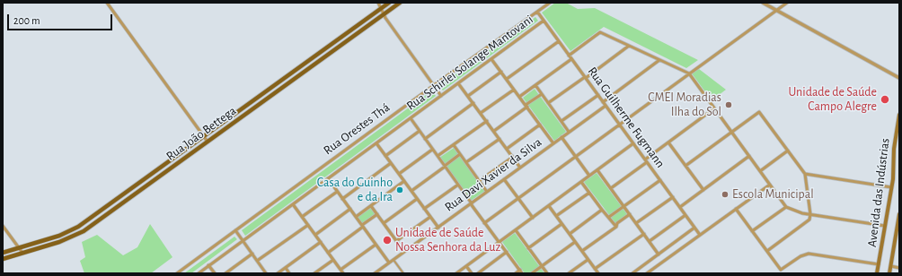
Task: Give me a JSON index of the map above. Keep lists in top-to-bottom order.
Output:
{
  "streets": {
    "main road": ["Rua João Bettega", "Avenida das Indústrias"],
    "street": [
      "Rua Schirlei Solange Mantovani",
      "Rua Guilherme Fugmann",
      "Rua Orestes Thá",
      "Rua Davi Xavier da Silva"
    ]
  },
  "crossings": [
    ["Rua Schirlei Solange Mantovani", "Rua Guilherme Fugmann"],
    ["Rua Guilherme Fugmann", "Rua Orestes Thá"],
    ["Rua Guilherme Fugmann", "Rua Davi Xavier da Silva"]
  ],
  "places": [
    "Unidade de Saúde Campo Alegre",
    "CMEI Moradias Ilha do Sol",
    "Casa do Guinho e da Ira",
    "Escola Municipal",
    "Unidade de Saúde Nossa Senhora da Luz"
  ],
  "scale_bar": "200 m"
}
